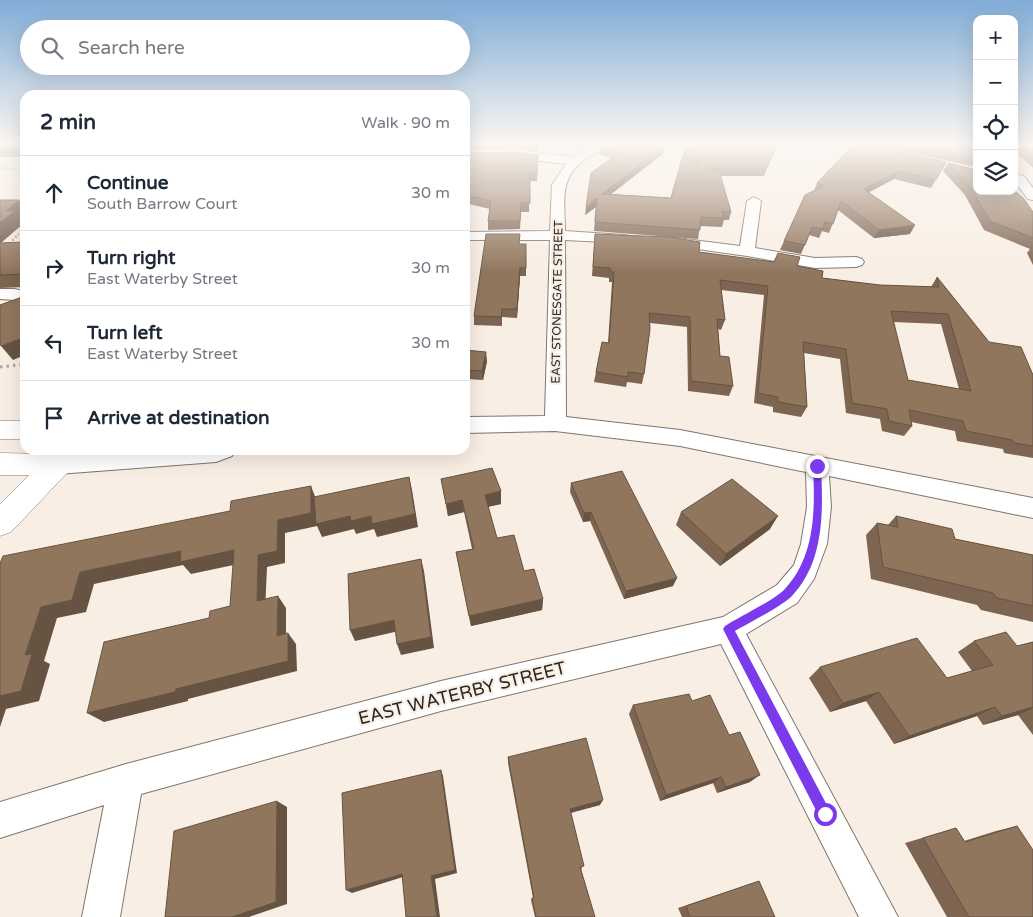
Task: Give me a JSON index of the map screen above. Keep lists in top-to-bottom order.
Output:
{
  "streets": {
    "street": ["EAST STONESGATE STREET", "EAST WATERBY STREET"]
  },
  "page": {
    "map_buttons": ["+", "−"],
    "search": "Search here",
    "heading": ["2 min", "Walk · 90 m"],
    "list": [
      ["Continue", "South Barrow Court", "30 m"],
      ["Turn right", "East Waterby Street", "30 m"],
      ["Turn left", "East Waterby Street", "30 m"],
      "Arrive at destination"
    ]
  }
}
